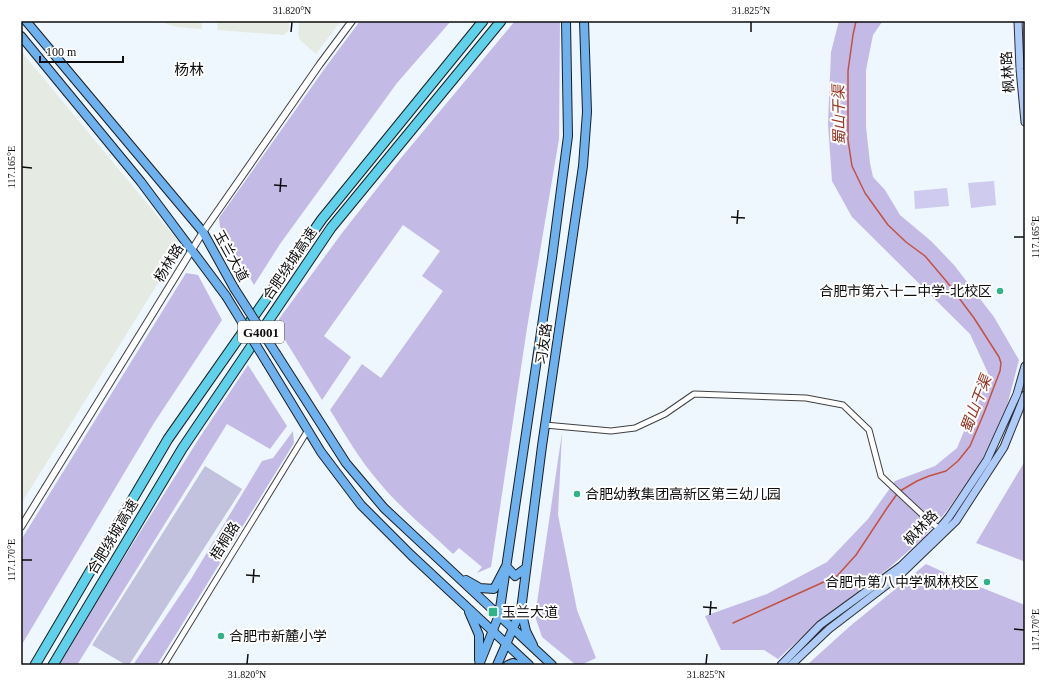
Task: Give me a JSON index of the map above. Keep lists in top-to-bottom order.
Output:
{
  "streets": {
    "highway": ["合肥绕城高速", "G4001"],
    "main road": ["枫林路", "玉兰大道", "习友路"],
    "street": ["杨林路", "梧桐路"]
  },
  "crossings": [
    ["玉兰大道", "杨林路"],
    ["玉兰大道", "习友路"],
    ["玉兰大道", "梧桐路"]
  ],
  "districts": ["杨林"],
  "water": ["蜀山干渠"],
  "places": {
    "other": [
      "合肥市第六十二中学-北校区",
      "合肥幼教集团高新区第三幼儿园",
      "合肥市第八中学枫林校区",
      "合肥市新麓小学"
    ],
    "transit": ["玉兰大道"]
  },
  "scale_bar": "100 m",
  "coordinates": [
    "31.820°N",
    "31.825°N",
    "117.165°E",
    "117.170°E"
  ]
}
